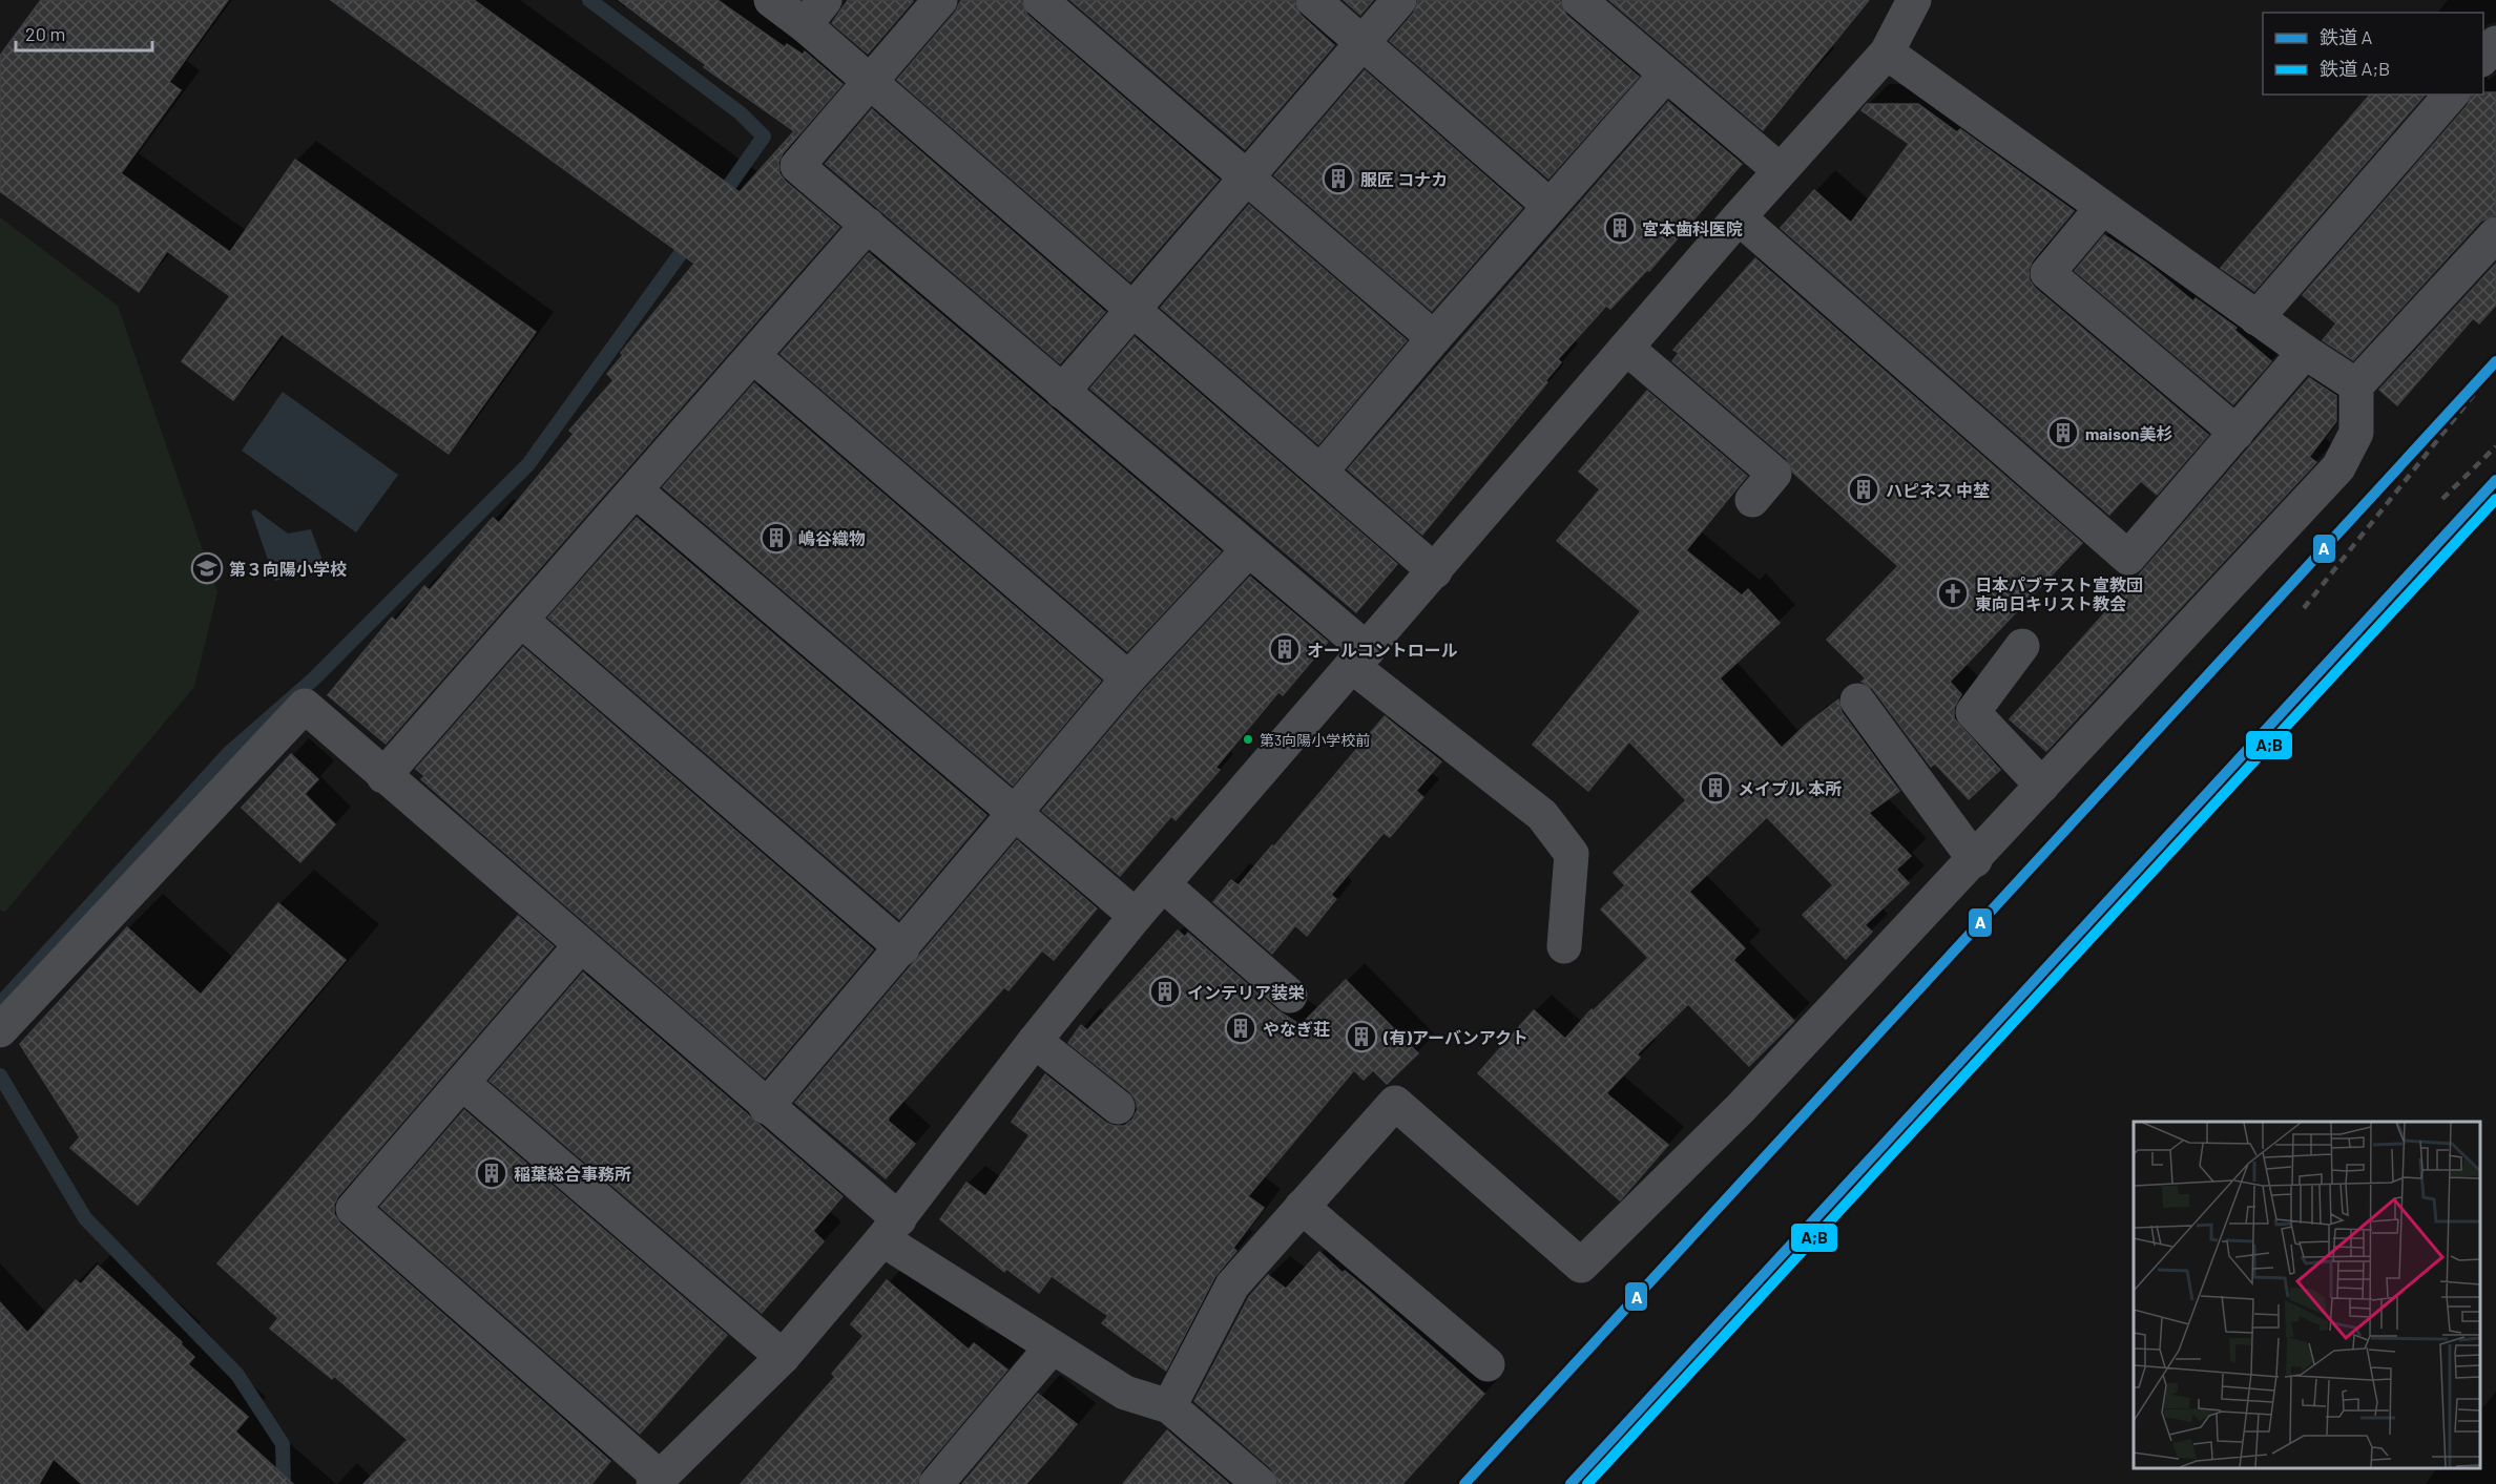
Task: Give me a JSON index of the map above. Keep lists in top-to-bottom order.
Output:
{
  "places": {
    "building": [
      "服匠 コナカ",
      "宮本歯科医院",
      "maison美杉",
      "ハピネス 中埜",
      "嶋谷織物",
      "オールコントロール",
      "メイプル 本所",
      "インテリア装栄",
      "やなぎ荘",
      "(有)アーバンアクト",
      "稲葉総合事務所"
    ],
    "school or university": ["第３向陽小学校"],
    "church": ["日本パブテスト宣教団 東向日キリスト教会"],
    "other": ["第3向陽小学校前"]
  },
  "lines": ["rail line A", "rail line A;B"],
  "legend": ["鉄道 A", "鉄道 A;B"],
  "scale_bar": "20 m"
}
